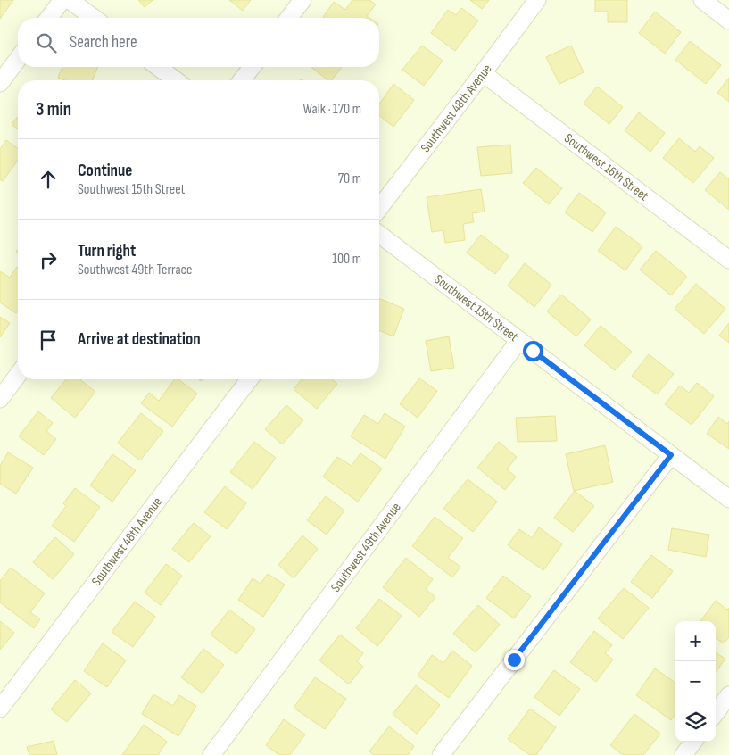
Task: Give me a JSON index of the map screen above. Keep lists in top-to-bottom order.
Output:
{
  "streets": {
    "street": [
      "Southwest 48th Avenue",
      "Southwest 16th Street",
      "Southwest 15th Street",
      "Southwest 49th Avenue"
    ]
  },
  "crossings": [
    ["Southwest 48th Avenue", "Southwest 16th Street"],
    ["Southwest 15th Street", "Southwest 49th Avenue"]
  ],
  "page": {
    "search": "Search here",
    "heading": ["3 min", "Walk · 170 m"],
    "list": [
      ["Continue", "Southwest 15th Street", "70 m"],
      ["Turn right", "Southwest 49th Terrace", "100 m"],
      "Arrive at destination"
    ],
    "map_buttons": ["+", "−"]
  }
}
